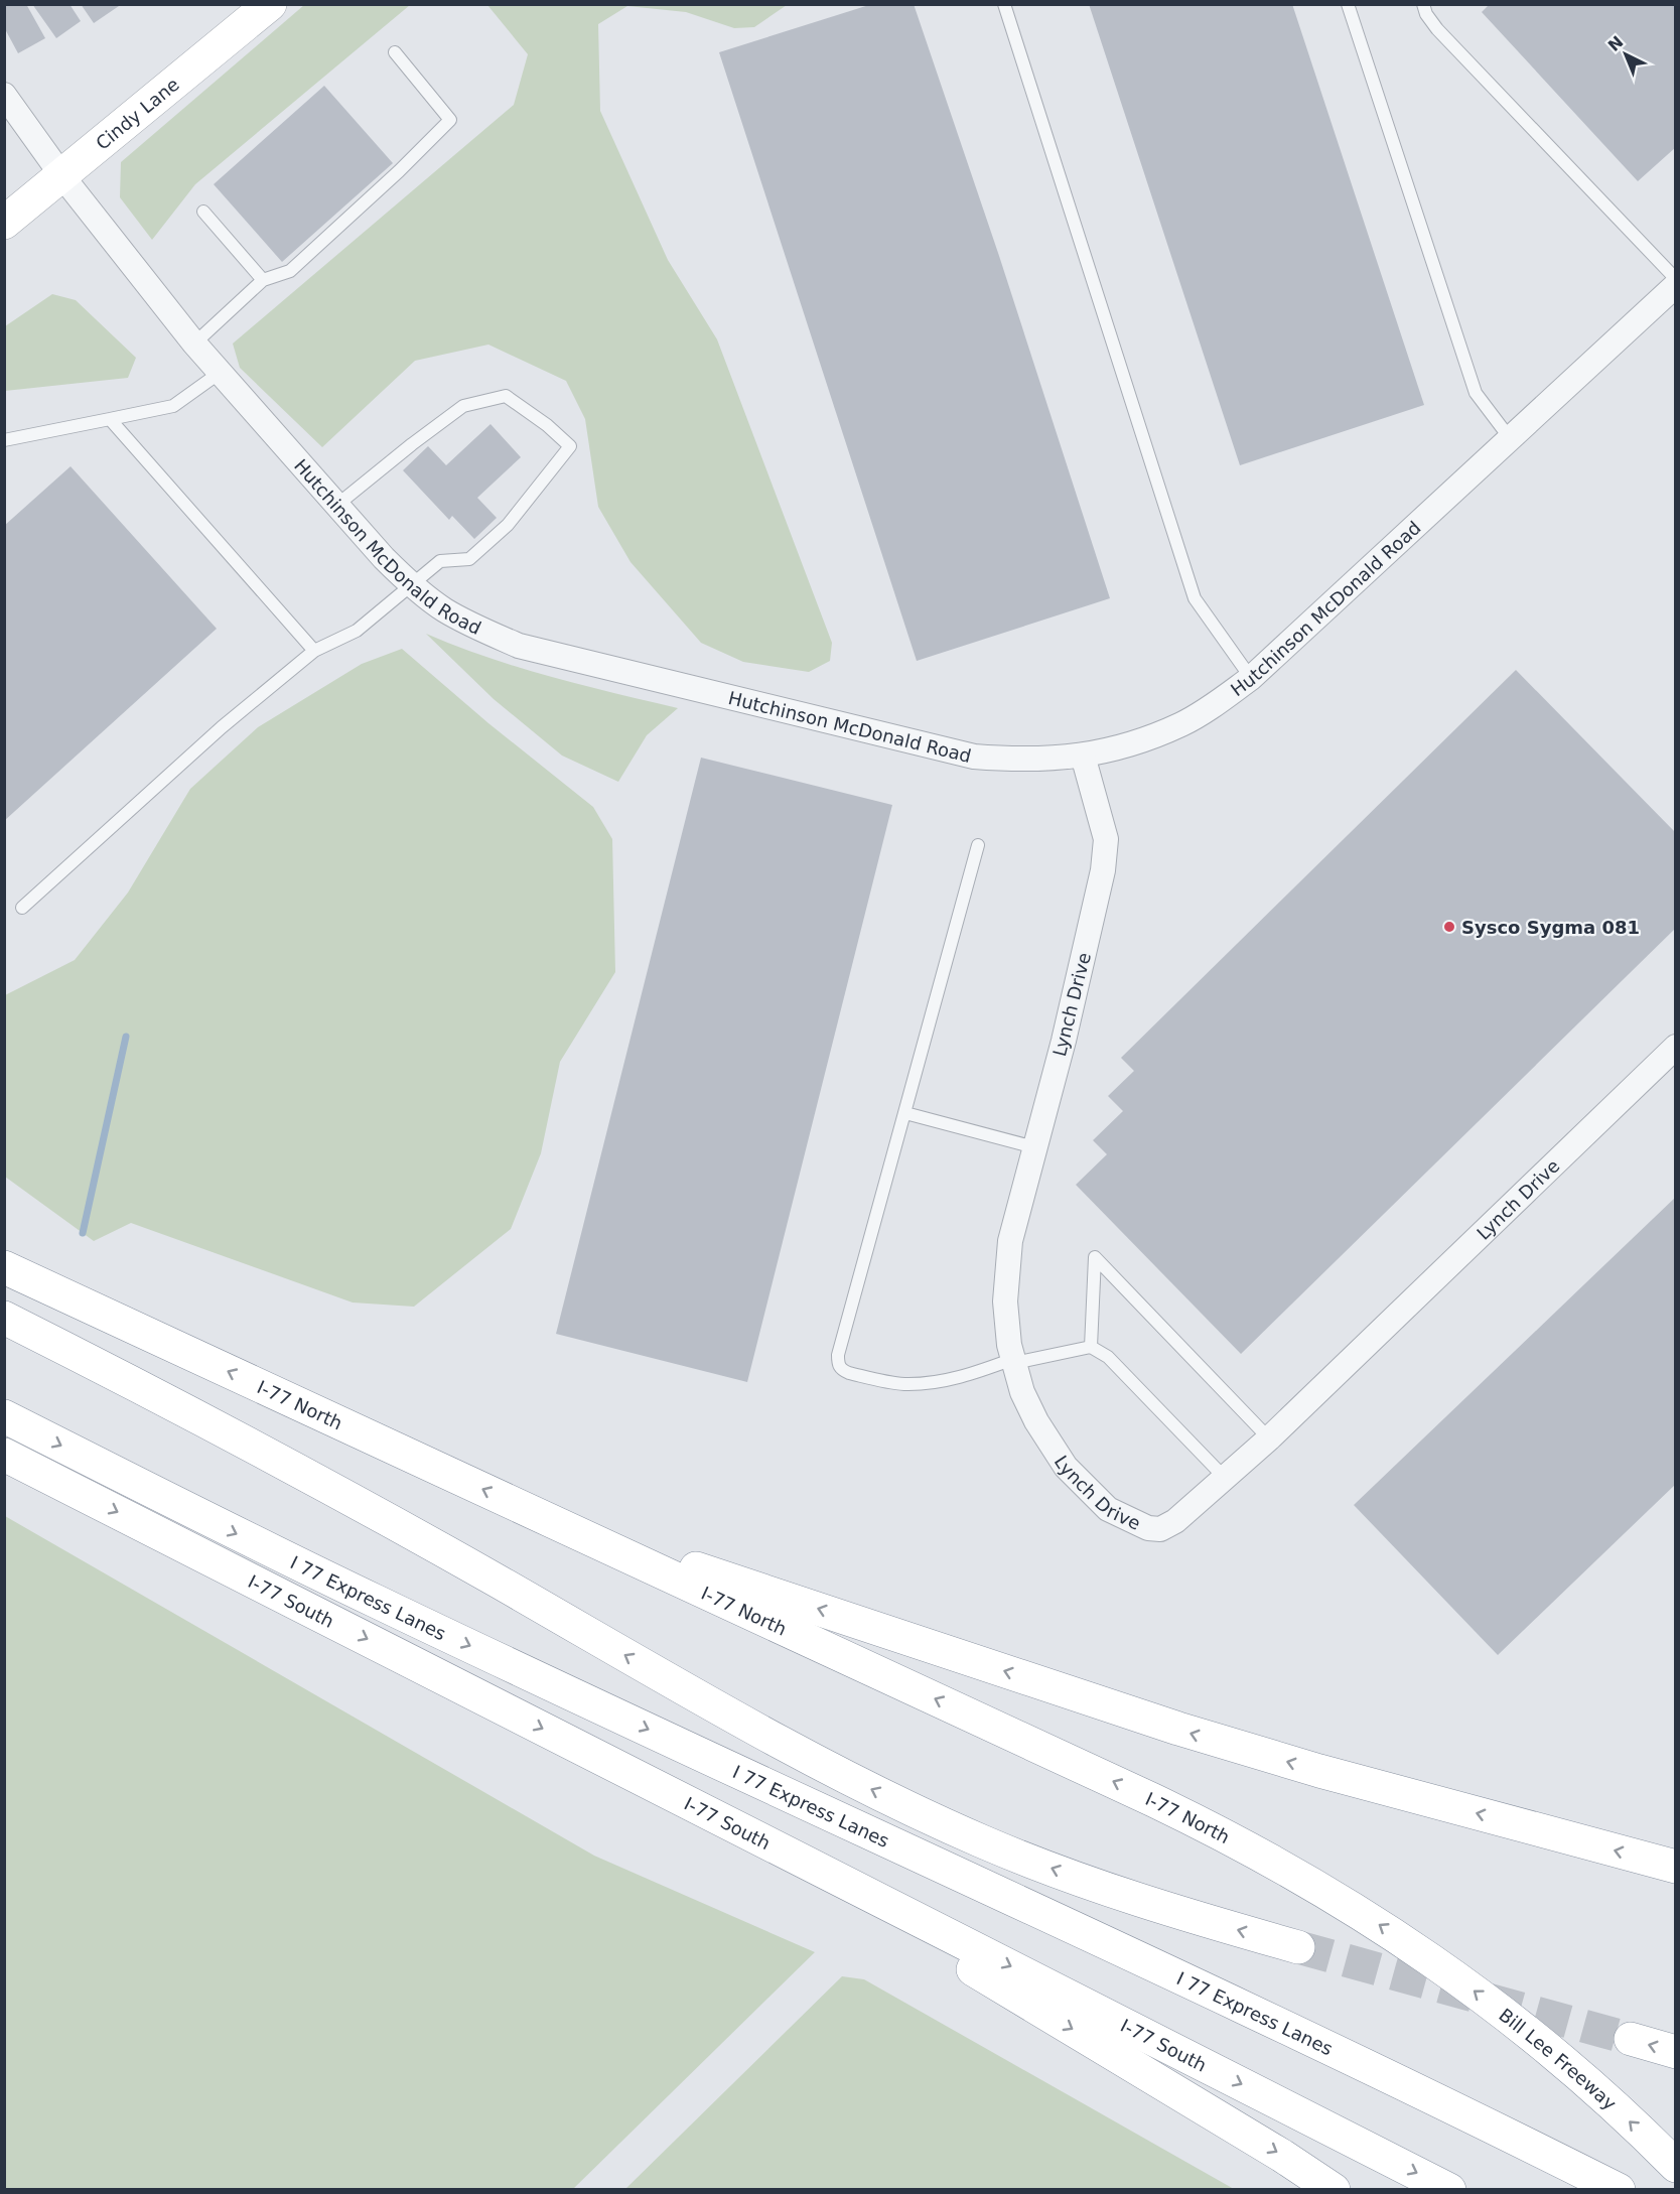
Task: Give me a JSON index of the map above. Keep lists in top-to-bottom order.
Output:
{
  "streets": {
    "main road": [
      "Cindy Lane",
      "I-77 North",
      "I 77 Express Lanes",
      "I-77 South",
      "Bill Lee Freeway"
    ],
    "street": ["Hutchinson McDonald Road", "Lynch Drive"]
  },
  "crossings": [
    ["Cindy Lane", "Hutchinson McDonald Road"],
    ["Hutchinson McDonald Road", "Lynch Drive"],
    ["I-77 North", "Bill Lee Freeway"]
  ],
  "places": ["Sysco Sygma 081"],
  "north": "top left"
}
